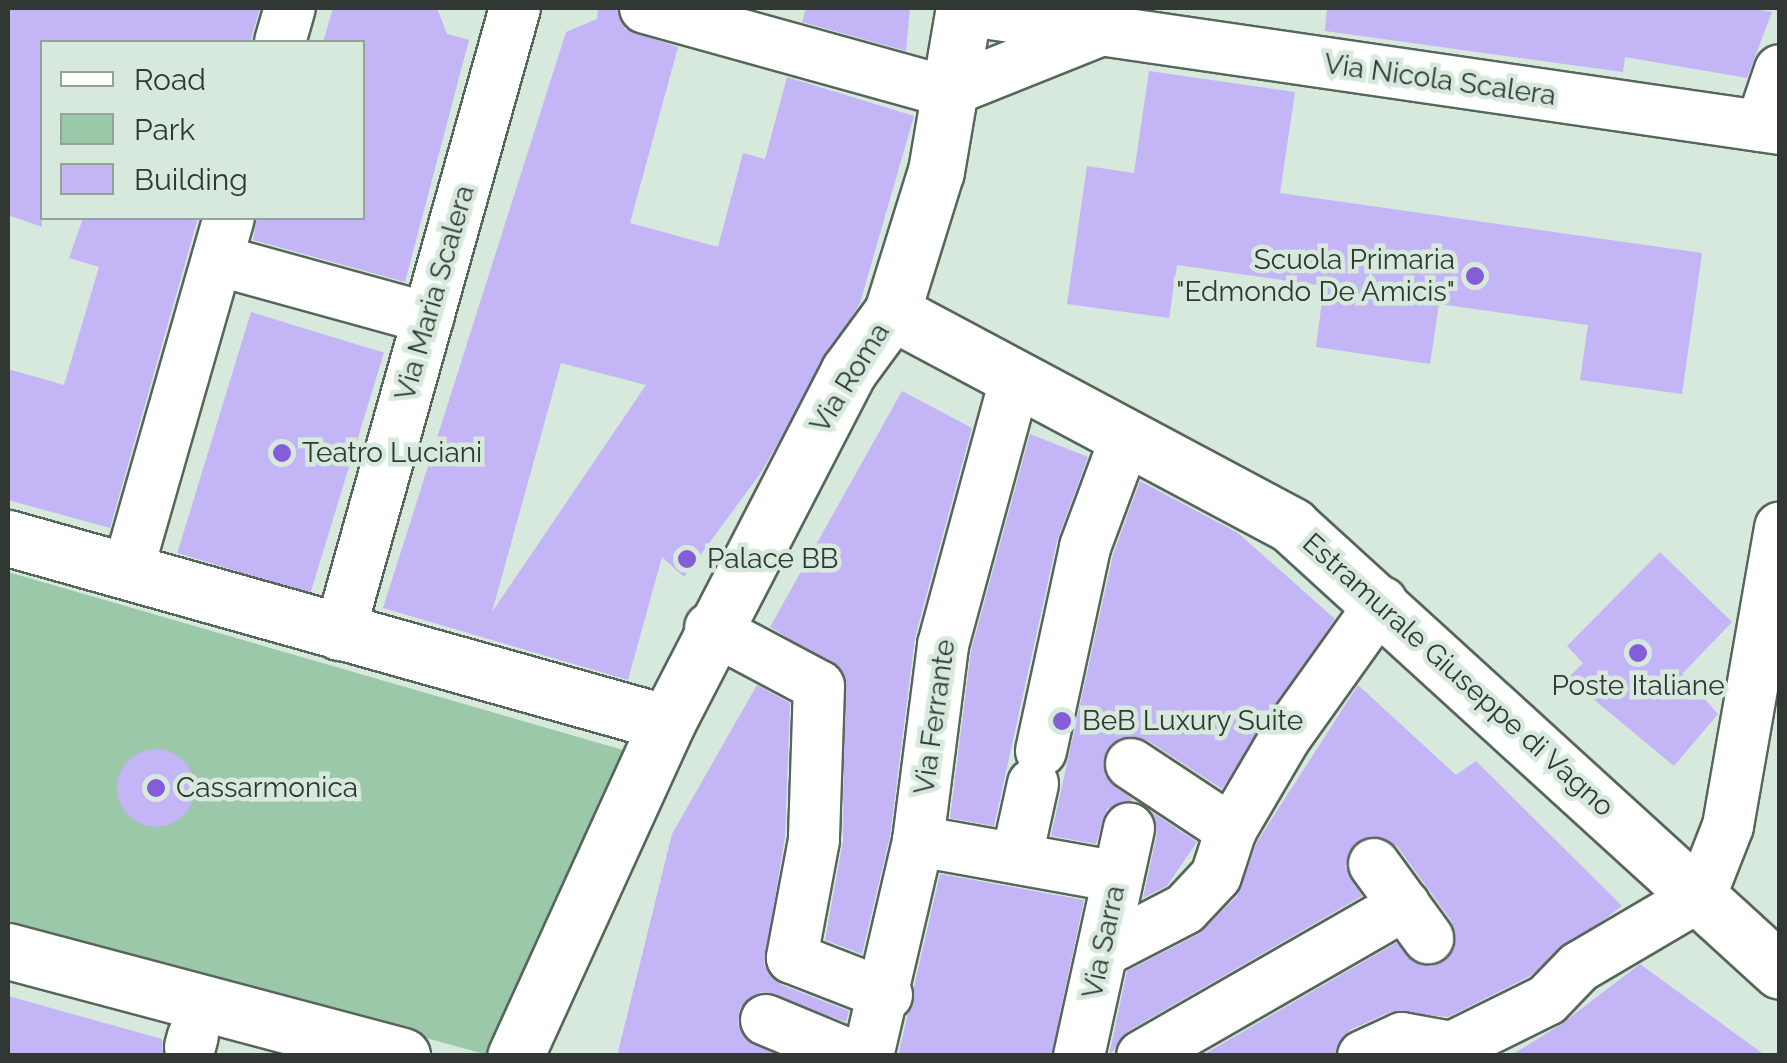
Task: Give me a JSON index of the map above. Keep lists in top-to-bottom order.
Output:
{
  "streets": {
    "street": [
      "Via Nicola Scalera",
      "Via Maria Scalera",
      "Via Roma",
      "Estramurale Giuseppe di Vagno",
      "Via Ferrante",
      "Via Sarra"
    ]
  },
  "crossings": [
    ["Via Nicola Scalera", "Via Roma"],
    ["Via Roma", "Estramurale Giuseppe di Vagno"],
    ["Estramurale Giuseppe di Vagno", "Via Ferrante"]
  ],
  "places": [
    "Scuola Primaria \"Edmondo De Amicis\"",
    "Teatro Luciani",
    "Palace BB",
    "Poste Italiane",
    "BeB Luxury Suite",
    "Cassarmonica"
  ],
  "legend": ["Road", "Park", "Building"]
}
